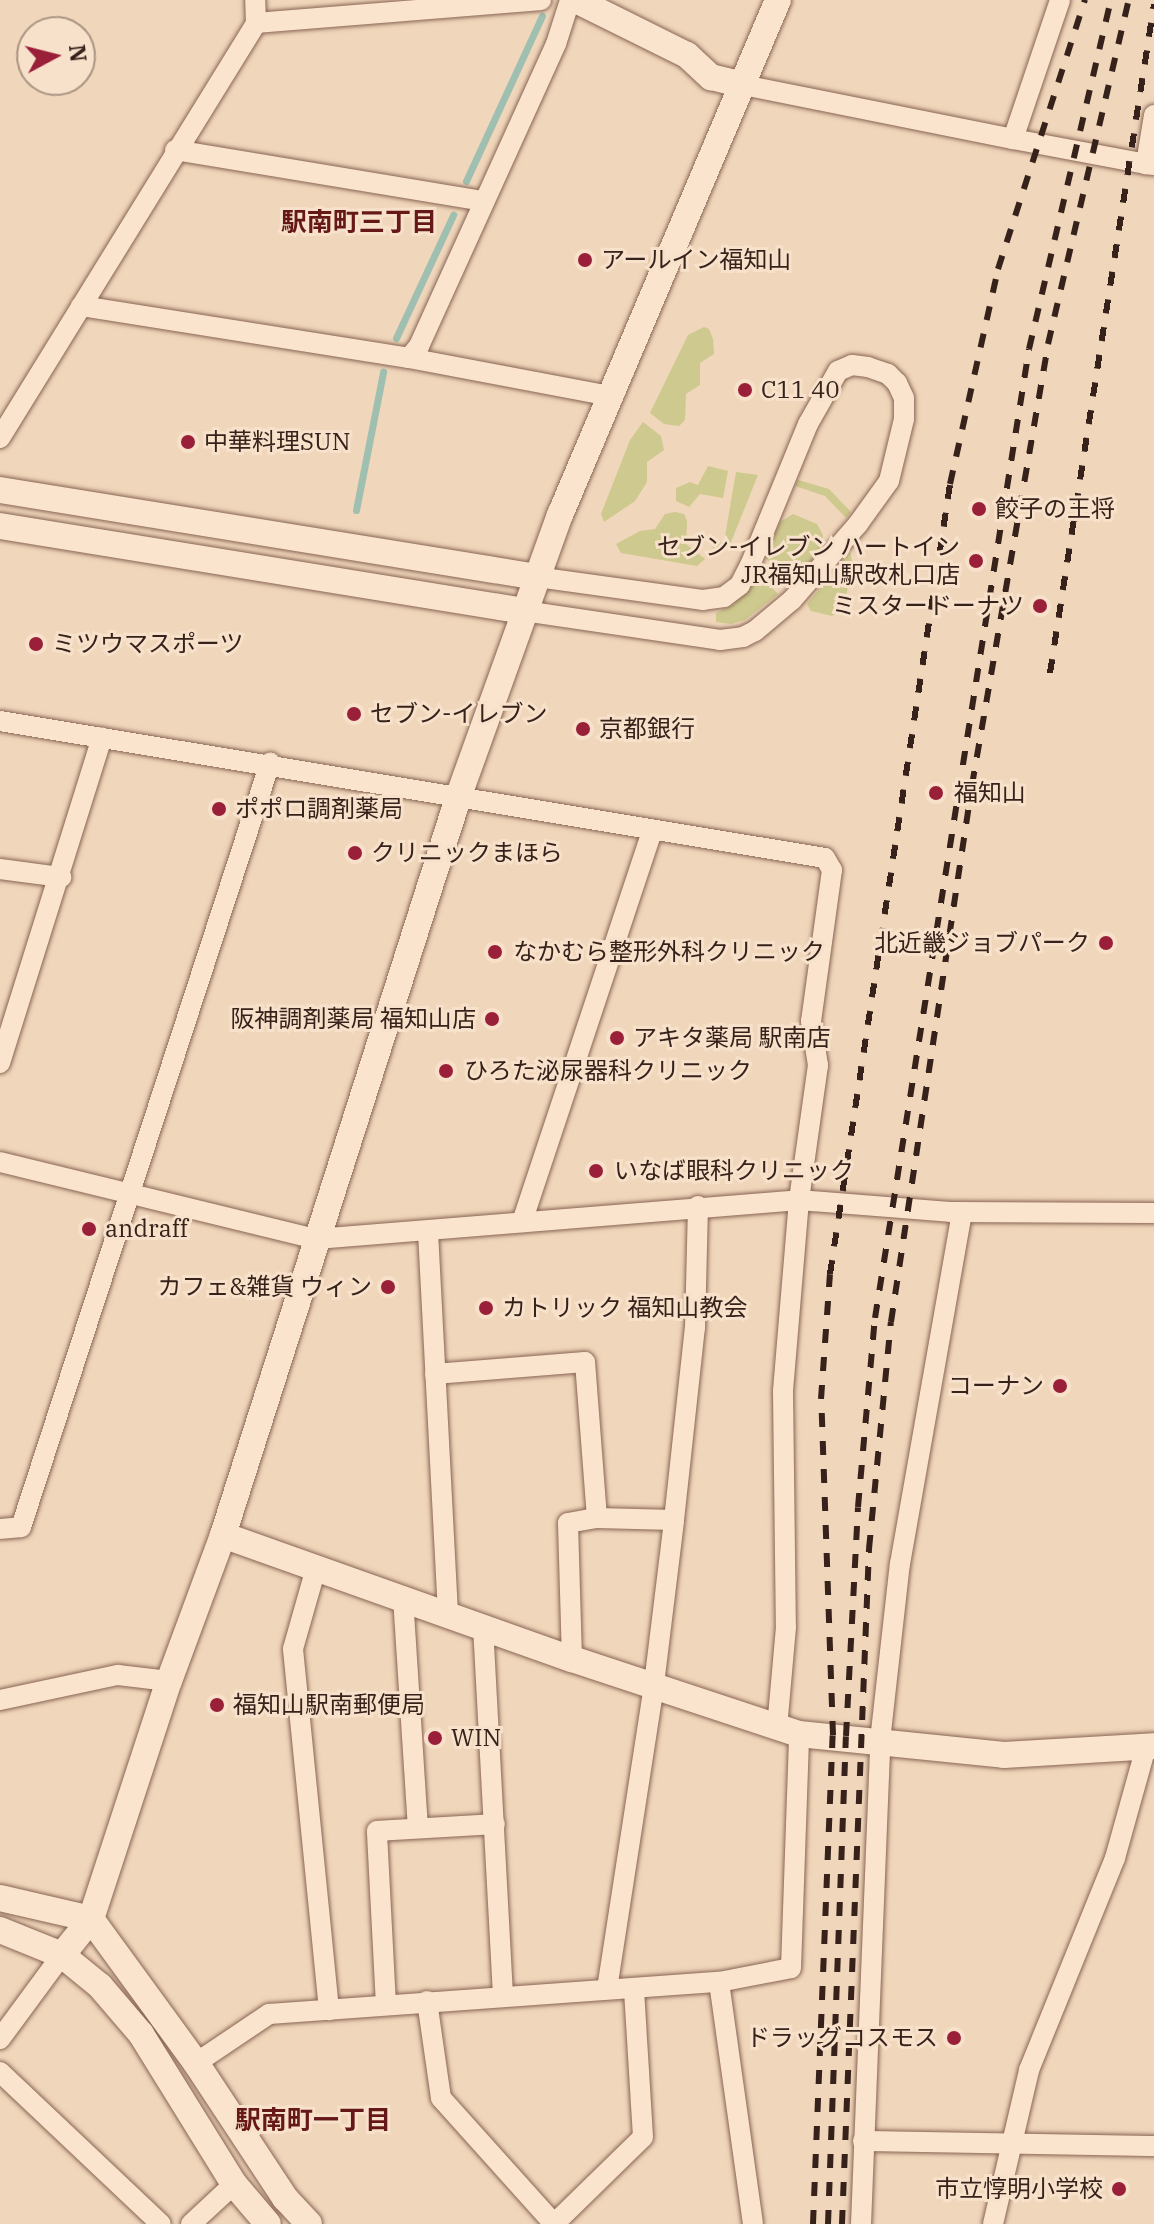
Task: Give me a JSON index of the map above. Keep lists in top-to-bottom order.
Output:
{
  "districts": ["駅南町三丁目", "駅南町一丁目"],
  "places": [
    "アールイン福知山",
    "C11 40",
    "中華料理SUN",
    "餃子の王将",
    "セブン-イレブン ハートイン JR福知山駅改札口店",
    "ミスタードーナツ",
    "ミツウマスポーツ",
    "セブン-イレブン",
    "京都銀行",
    "福知山",
    "ポポロ調剤薬局",
    "クリニックまほら",
    "北近畿ジョブパーク",
    "なかむら整形外科クリニック",
    "阪神調剤薬局 福知山店",
    "アキタ薬局 駅南店",
    "ひろた泌尿器科クリニック",
    "いなば眼科クリニック",
    "andraff",
    "カフェ&雑貨 ウィン",
    "カトリック 福知山教会",
    "コーナン",
    "福知山駅南郵便局",
    "WIN",
    "ドラッグコスモス",
    "市立惇明小学校"
  ],
  "north": "right"
}
